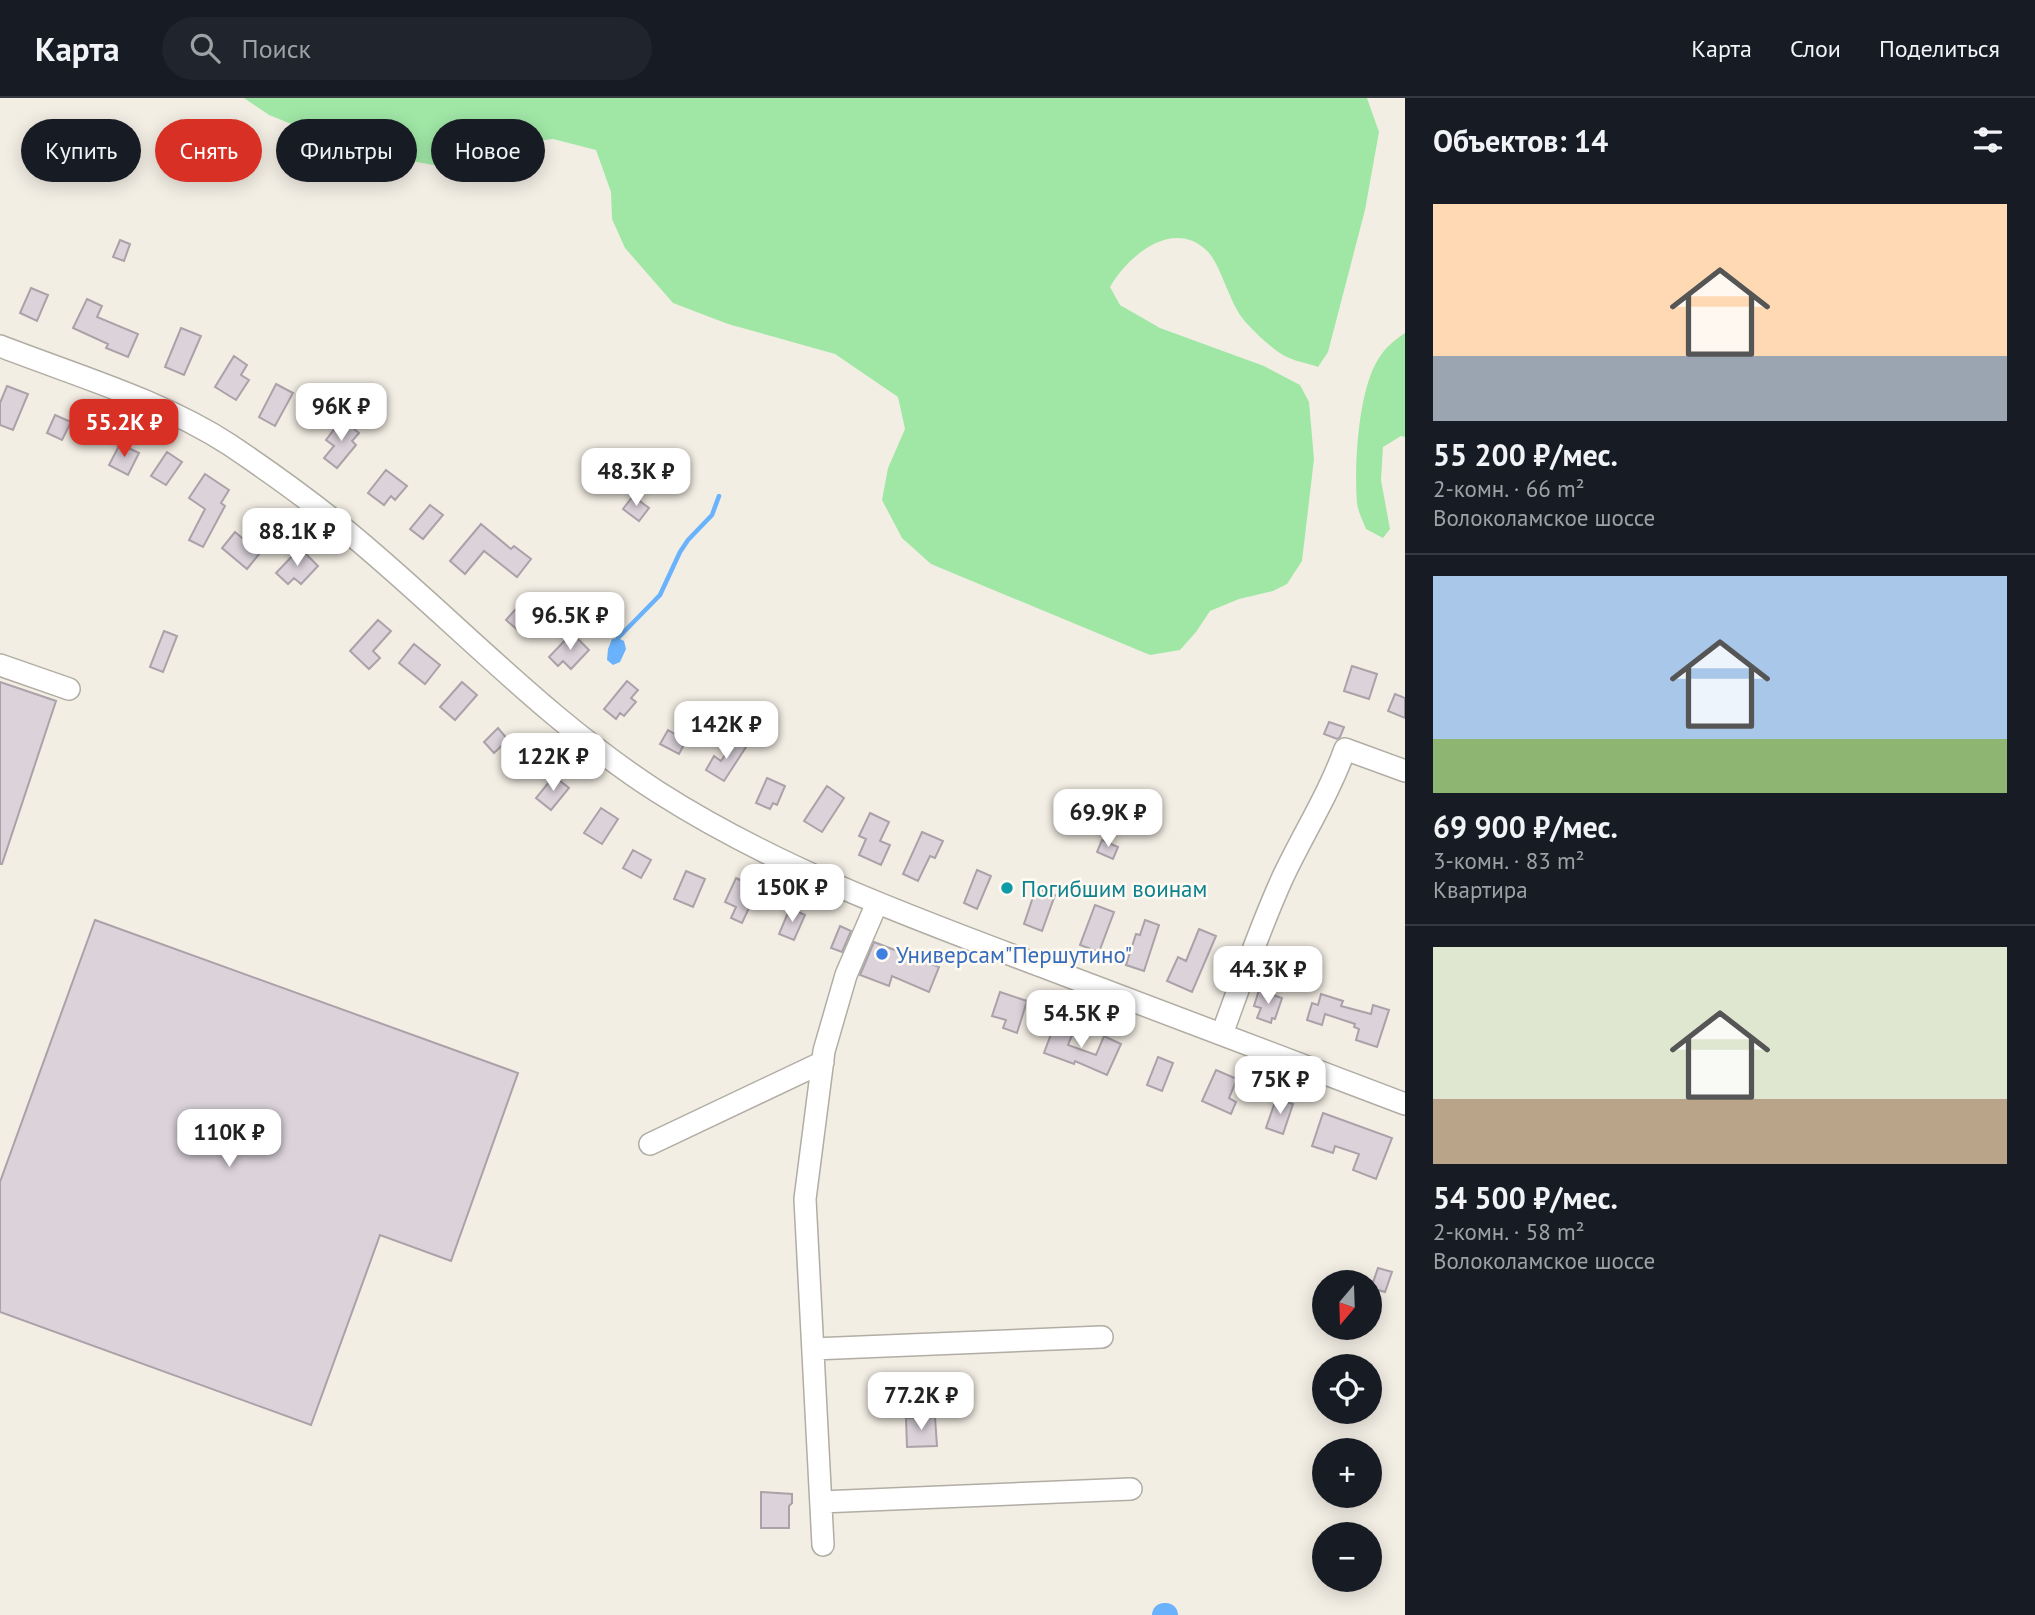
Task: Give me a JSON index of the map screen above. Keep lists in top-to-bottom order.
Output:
{
  "places": ["Погибшим воинам", "Универсам\"Першутино\""],
  "north": "bottom",
  "page": {
    "header": "Карта",
    "search": "Поиск",
    "nav": ["Карта", "Слои", "Поделиться"],
    "heading": "Объектов: 14",
    "chip": [
      "Купить",
      "Снять",
      "Фильтры",
      "Новое"
    ],
    "list": [
      {
        "name": "55 200 ₽/мес.",
        "note": "2-комн. · 66 m² · Волоколамское шоссе"
      },
      {
        "name": "69 900 ₽/мес.",
        "note": "3-комн. · 83 m² · Квартира"
      },
      {
        "name": "54 500 ₽/мес.",
        "note": "2-комн. · 58 m² · Волоколамское шоссе"
      }
    ],
    "price": [
      "96K ₽",
      "55.2K ₽",
      "48.3K ₽",
      "88.1K ₽",
      "96.5K ₽",
      "142K ₽",
      "122K ₽",
      "69.9K ₽",
      "150K ₽",
      "44.3K ₽",
      "54.5K ₽",
      "75K ₽",
      "110K ₽",
      "77.2K ₽"
    ],
    "map_buttons": ["+", "−"]
  }
}
